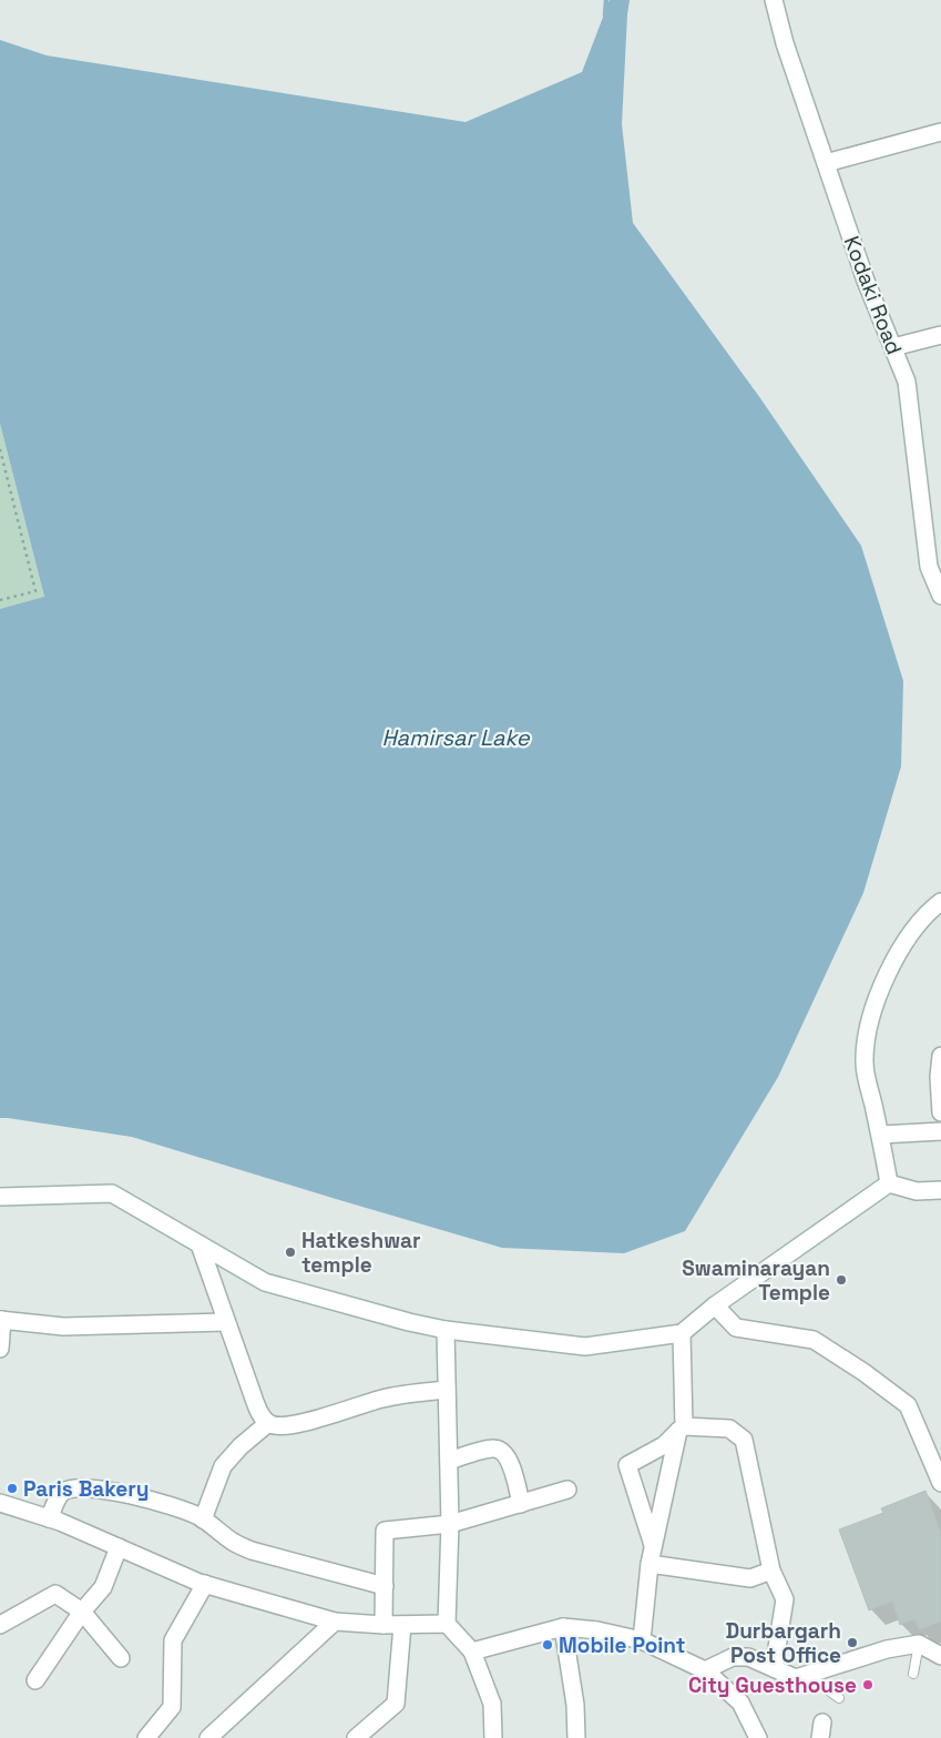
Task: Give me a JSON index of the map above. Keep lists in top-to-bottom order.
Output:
{
  "streets": {
    "street": ["Kodaki Road"]
  },
  "water": ["Hamirsar Lake"],
  "places": [
    "Hatkeshwar temple",
    "Swaminarayan Temple",
    "Paris Bakery",
    "Durbargarh Post Office",
    "Mobile Point",
    "City Guesthouse"
  ]
}
